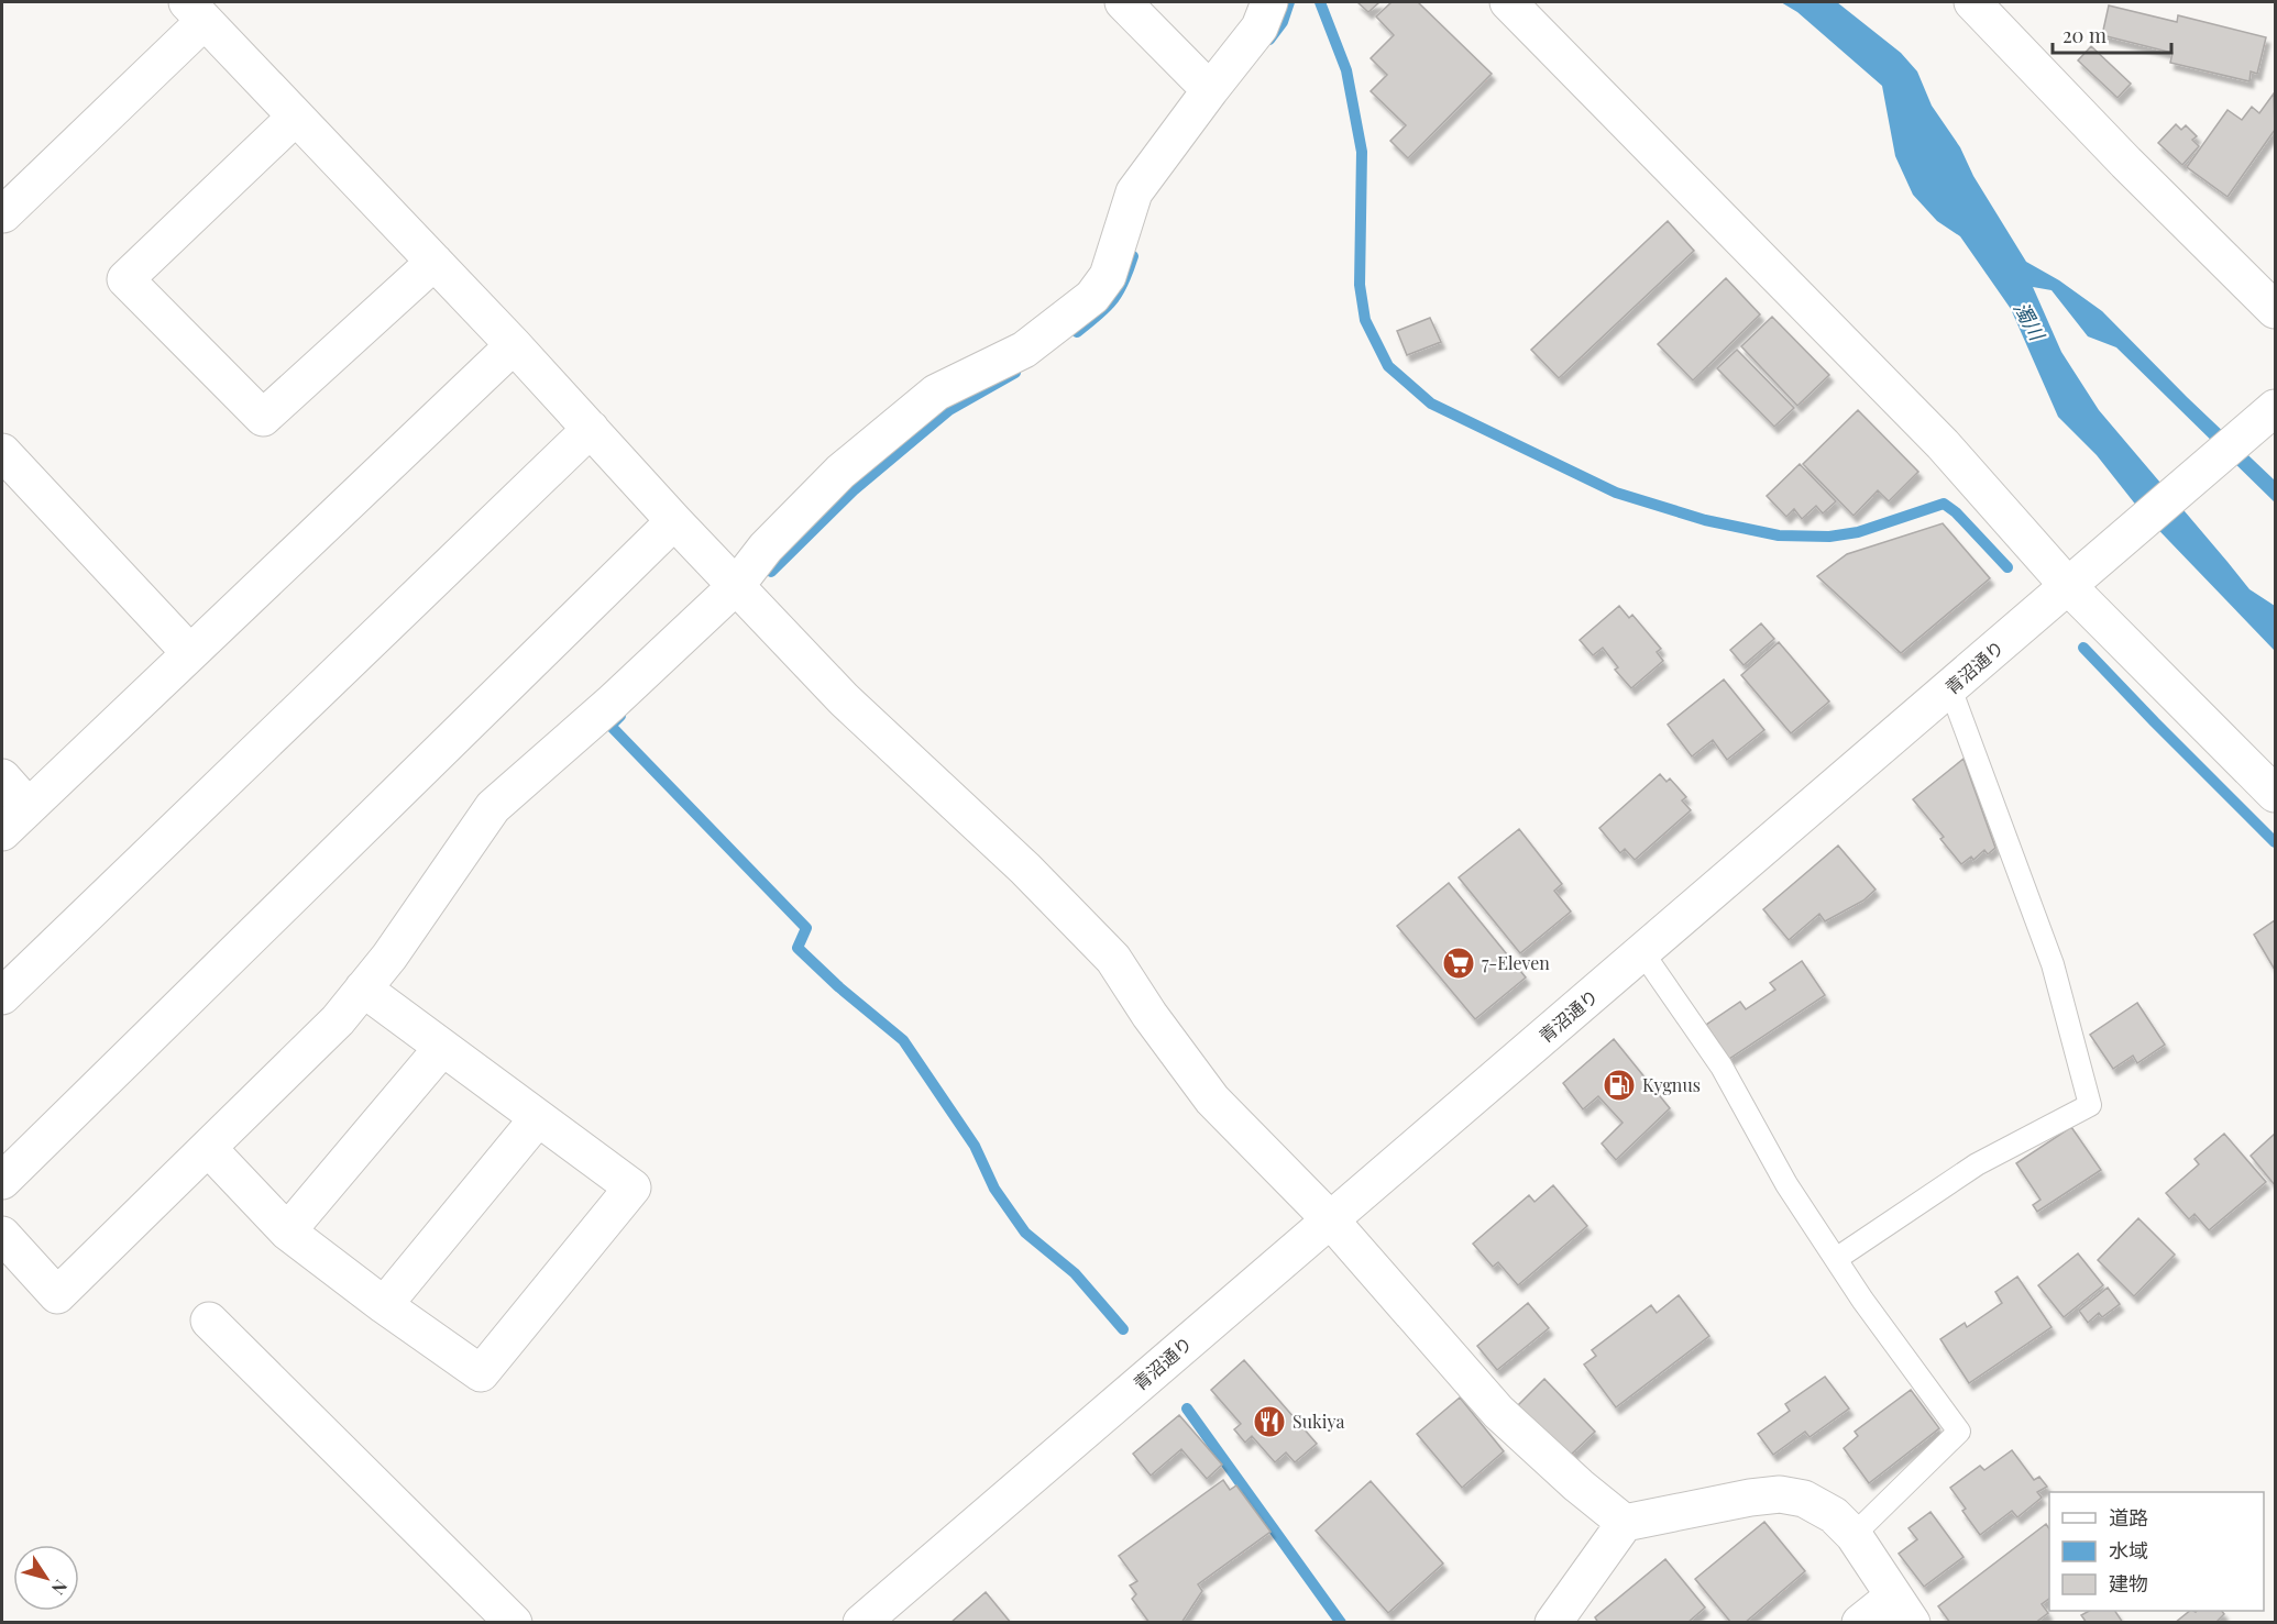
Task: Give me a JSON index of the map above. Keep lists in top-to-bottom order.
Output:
{
  "streets": {
    "street": ["青沼通り"]
  },
  "water": ["濁川"],
  "places": {
    "supermarket": ["7-Eleven"],
    "fuel station": ["Kygnus"],
    "restaurant": ["Sukiya"]
  },
  "legend": ["道路", "水域", "建物"],
  "scale_bar": "20 m",
  "north": "bottom right"
}
